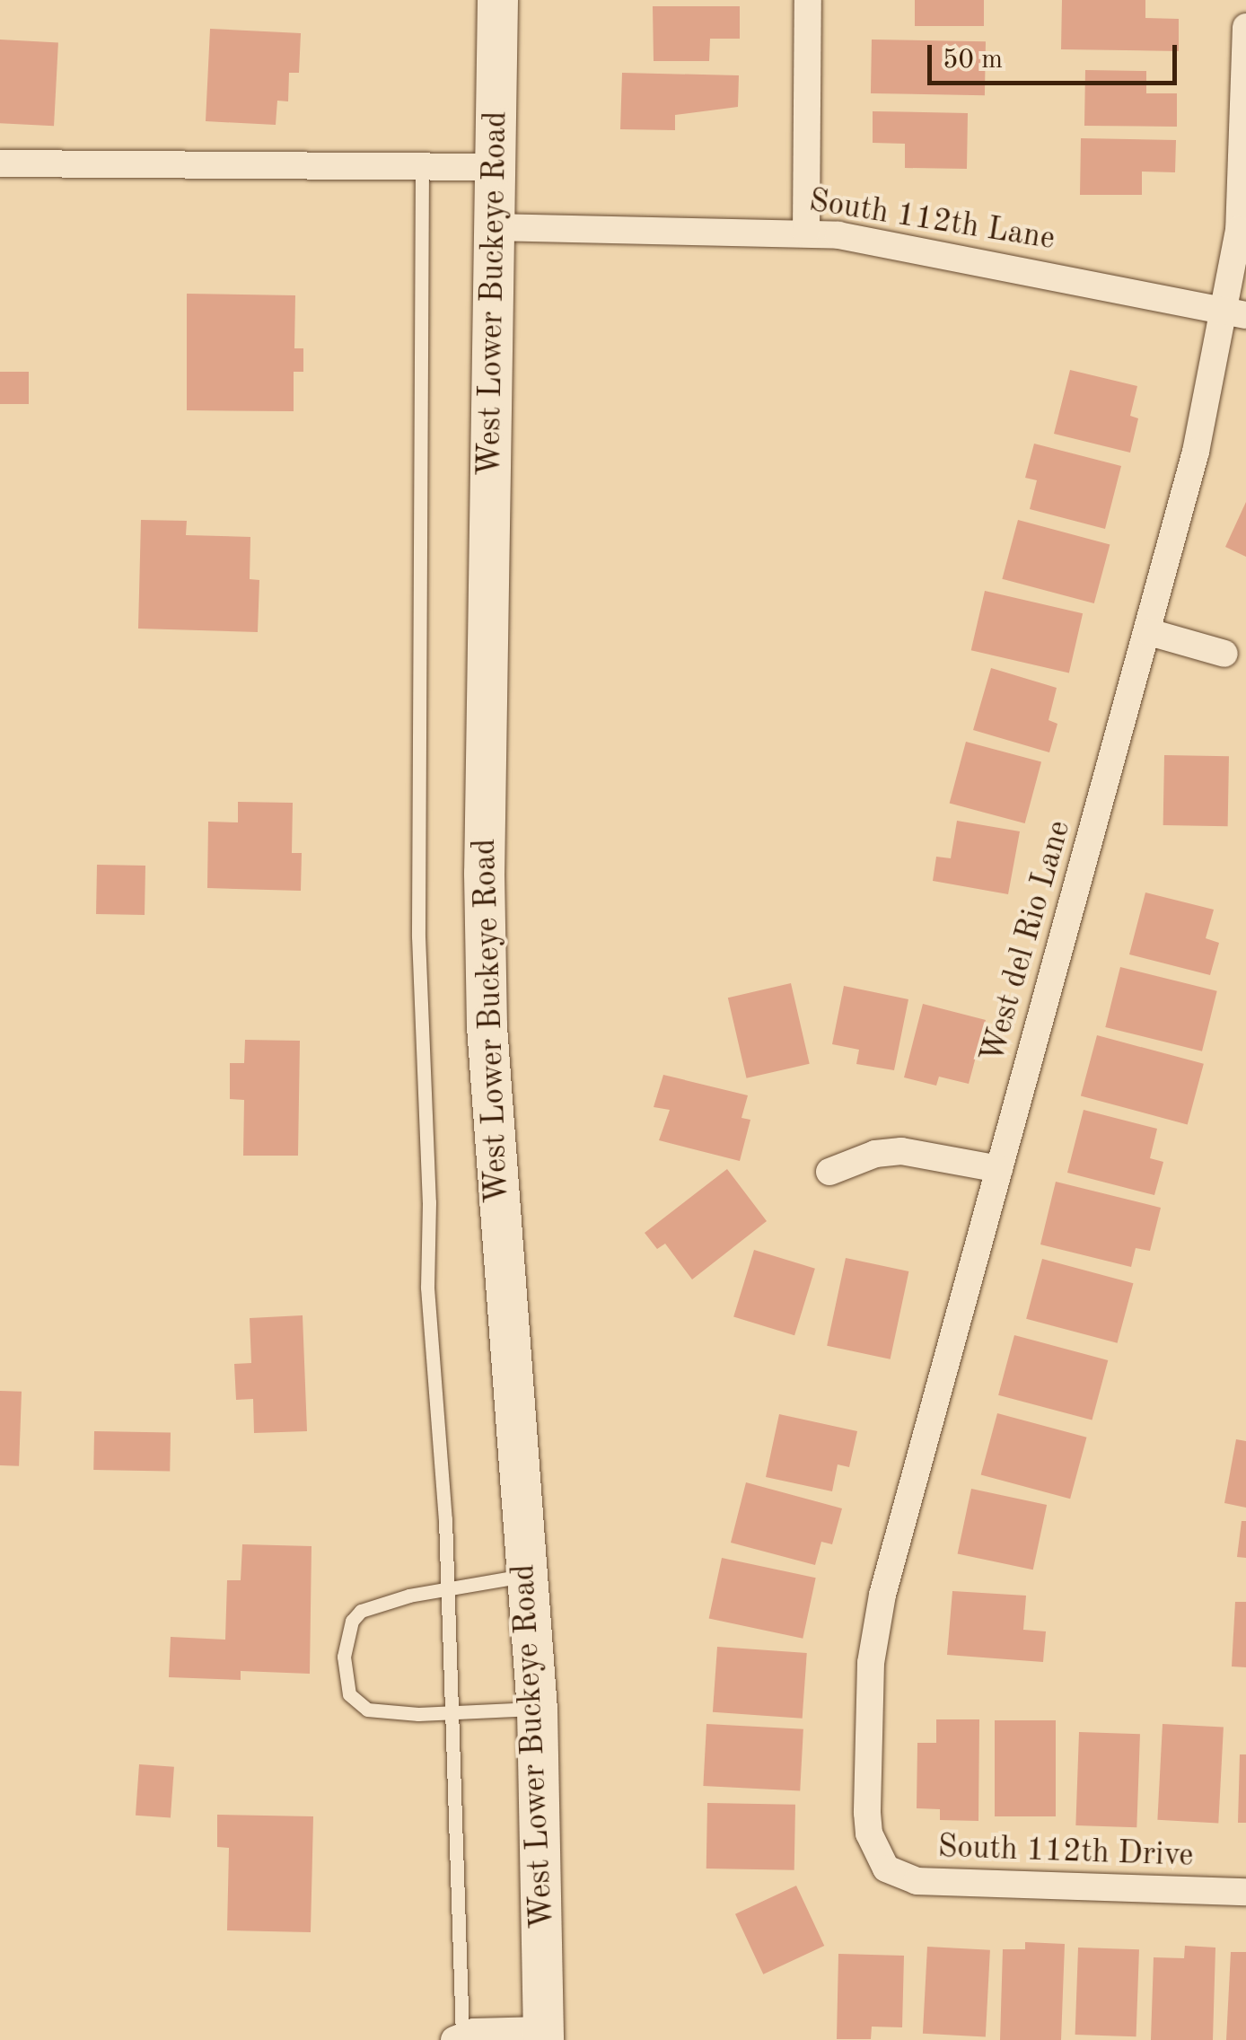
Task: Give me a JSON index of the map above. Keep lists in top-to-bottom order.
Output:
{
  "streets": {
    "main road": ["West Lower Buckeye Road"],
    "street": ["South 112th Lane", "West del Rio Lane", "South 112th Drive"]
  },
  "crossings": [
    ["South 112th Lane", "West Lower Buckeye Road"],
    ["South 112th Lane", "West del Rio Lane"],
    ["West del Rio Lane", "South 112th Drive"]
  ],
  "scale_bar": "50 m"
}
